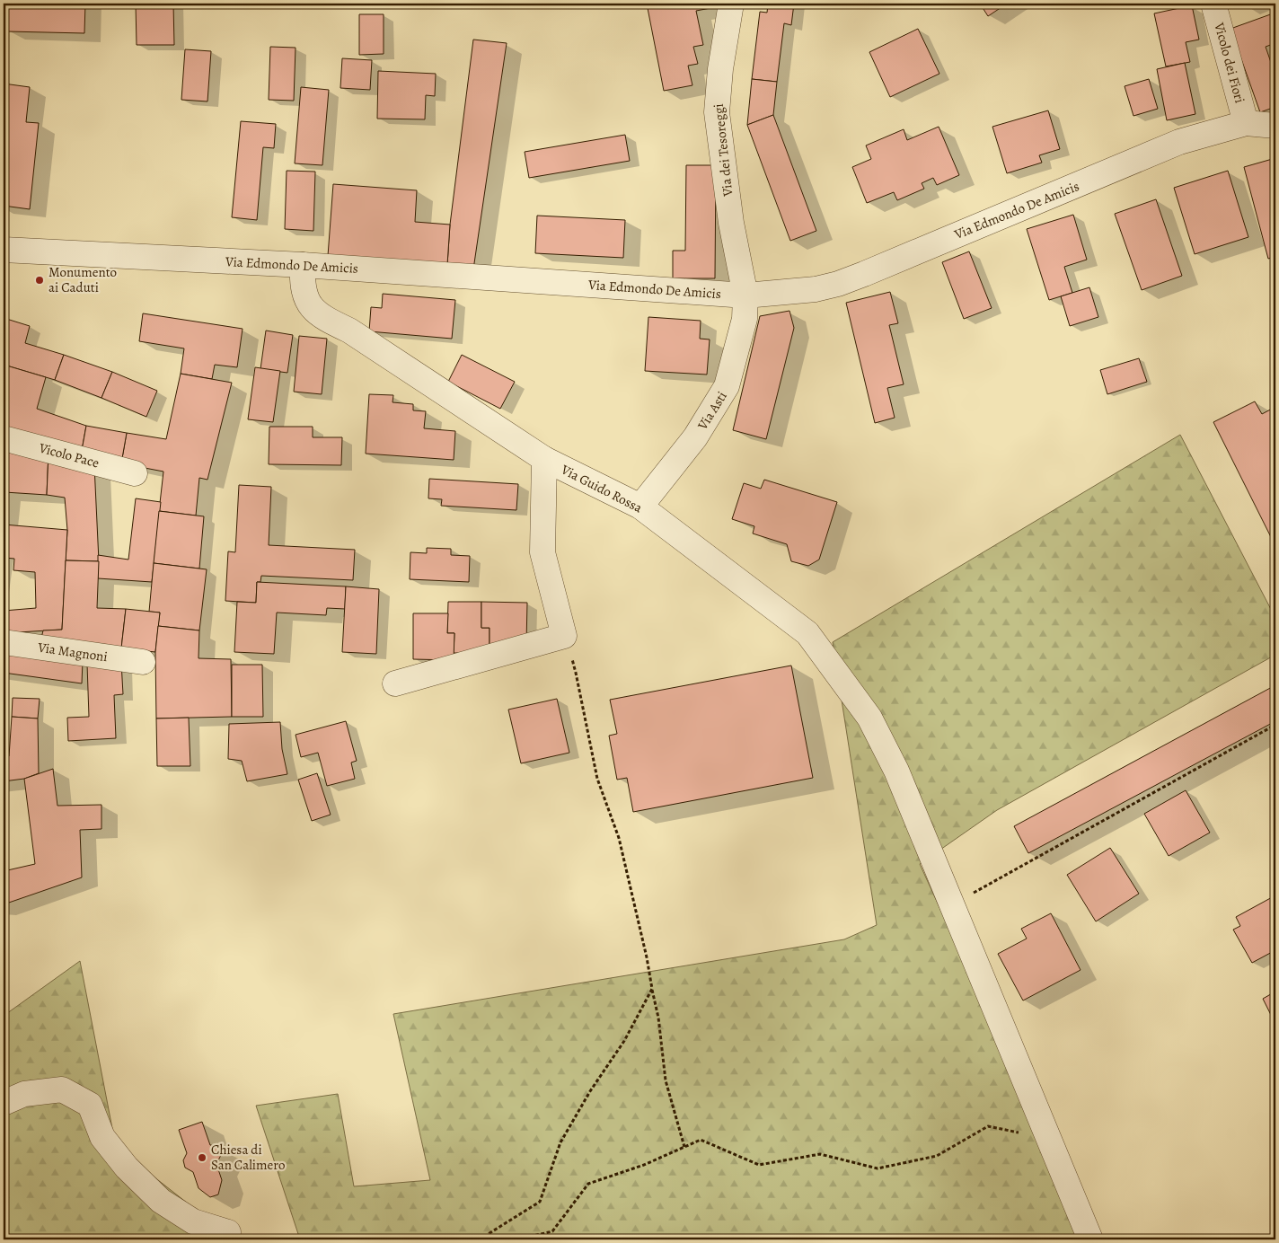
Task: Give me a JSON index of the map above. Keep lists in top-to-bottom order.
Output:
{
  "streets": {
    "street": [
      "Vicolo dei Fiori",
      "Via dei Tesoreggi",
      "Via Edmondo De Amicis",
      "Via Asti",
      "Vicolo Pace",
      "Via Guido Rossa",
      "Via Magnoni"
    ]
  },
  "crossings": [
    ["Vicolo dei Fiori", "Via Edmondo De Amicis"],
    ["Via dei Tesoreggi", "Via Edmondo De Amicis"],
    ["Via dei Tesoreggi", "Via Asti"],
    ["Via Edmondo De Amicis", "Via Asti"],
    ["Via Edmondo De Amicis", "Via Guido Rossa"],
    ["Via Asti", "Via Guido Rossa"]
  ],
  "places": ["Monumento ai Caduti", "Chiesa di San Calimero"]
}
